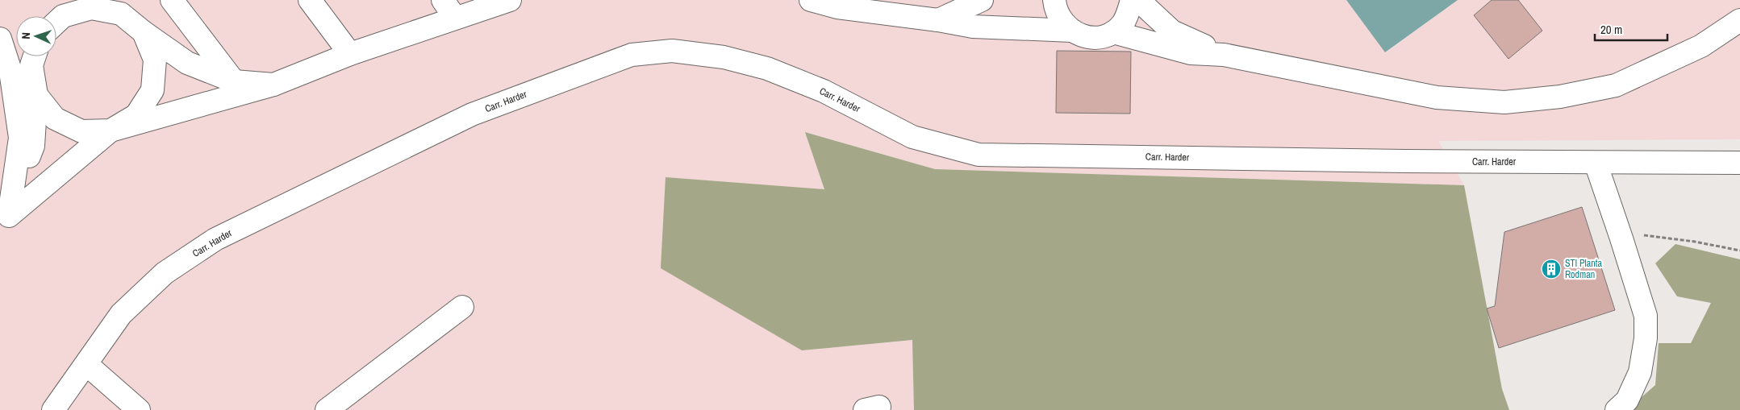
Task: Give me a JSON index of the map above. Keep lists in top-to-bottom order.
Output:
{
  "streets": {
    "street": ["Carr. Harder"]
  },
  "places": {
    "building": ["STI Planta Rodman"]
  },
  "scale_bar": "20 m",
  "north": "left"
}
